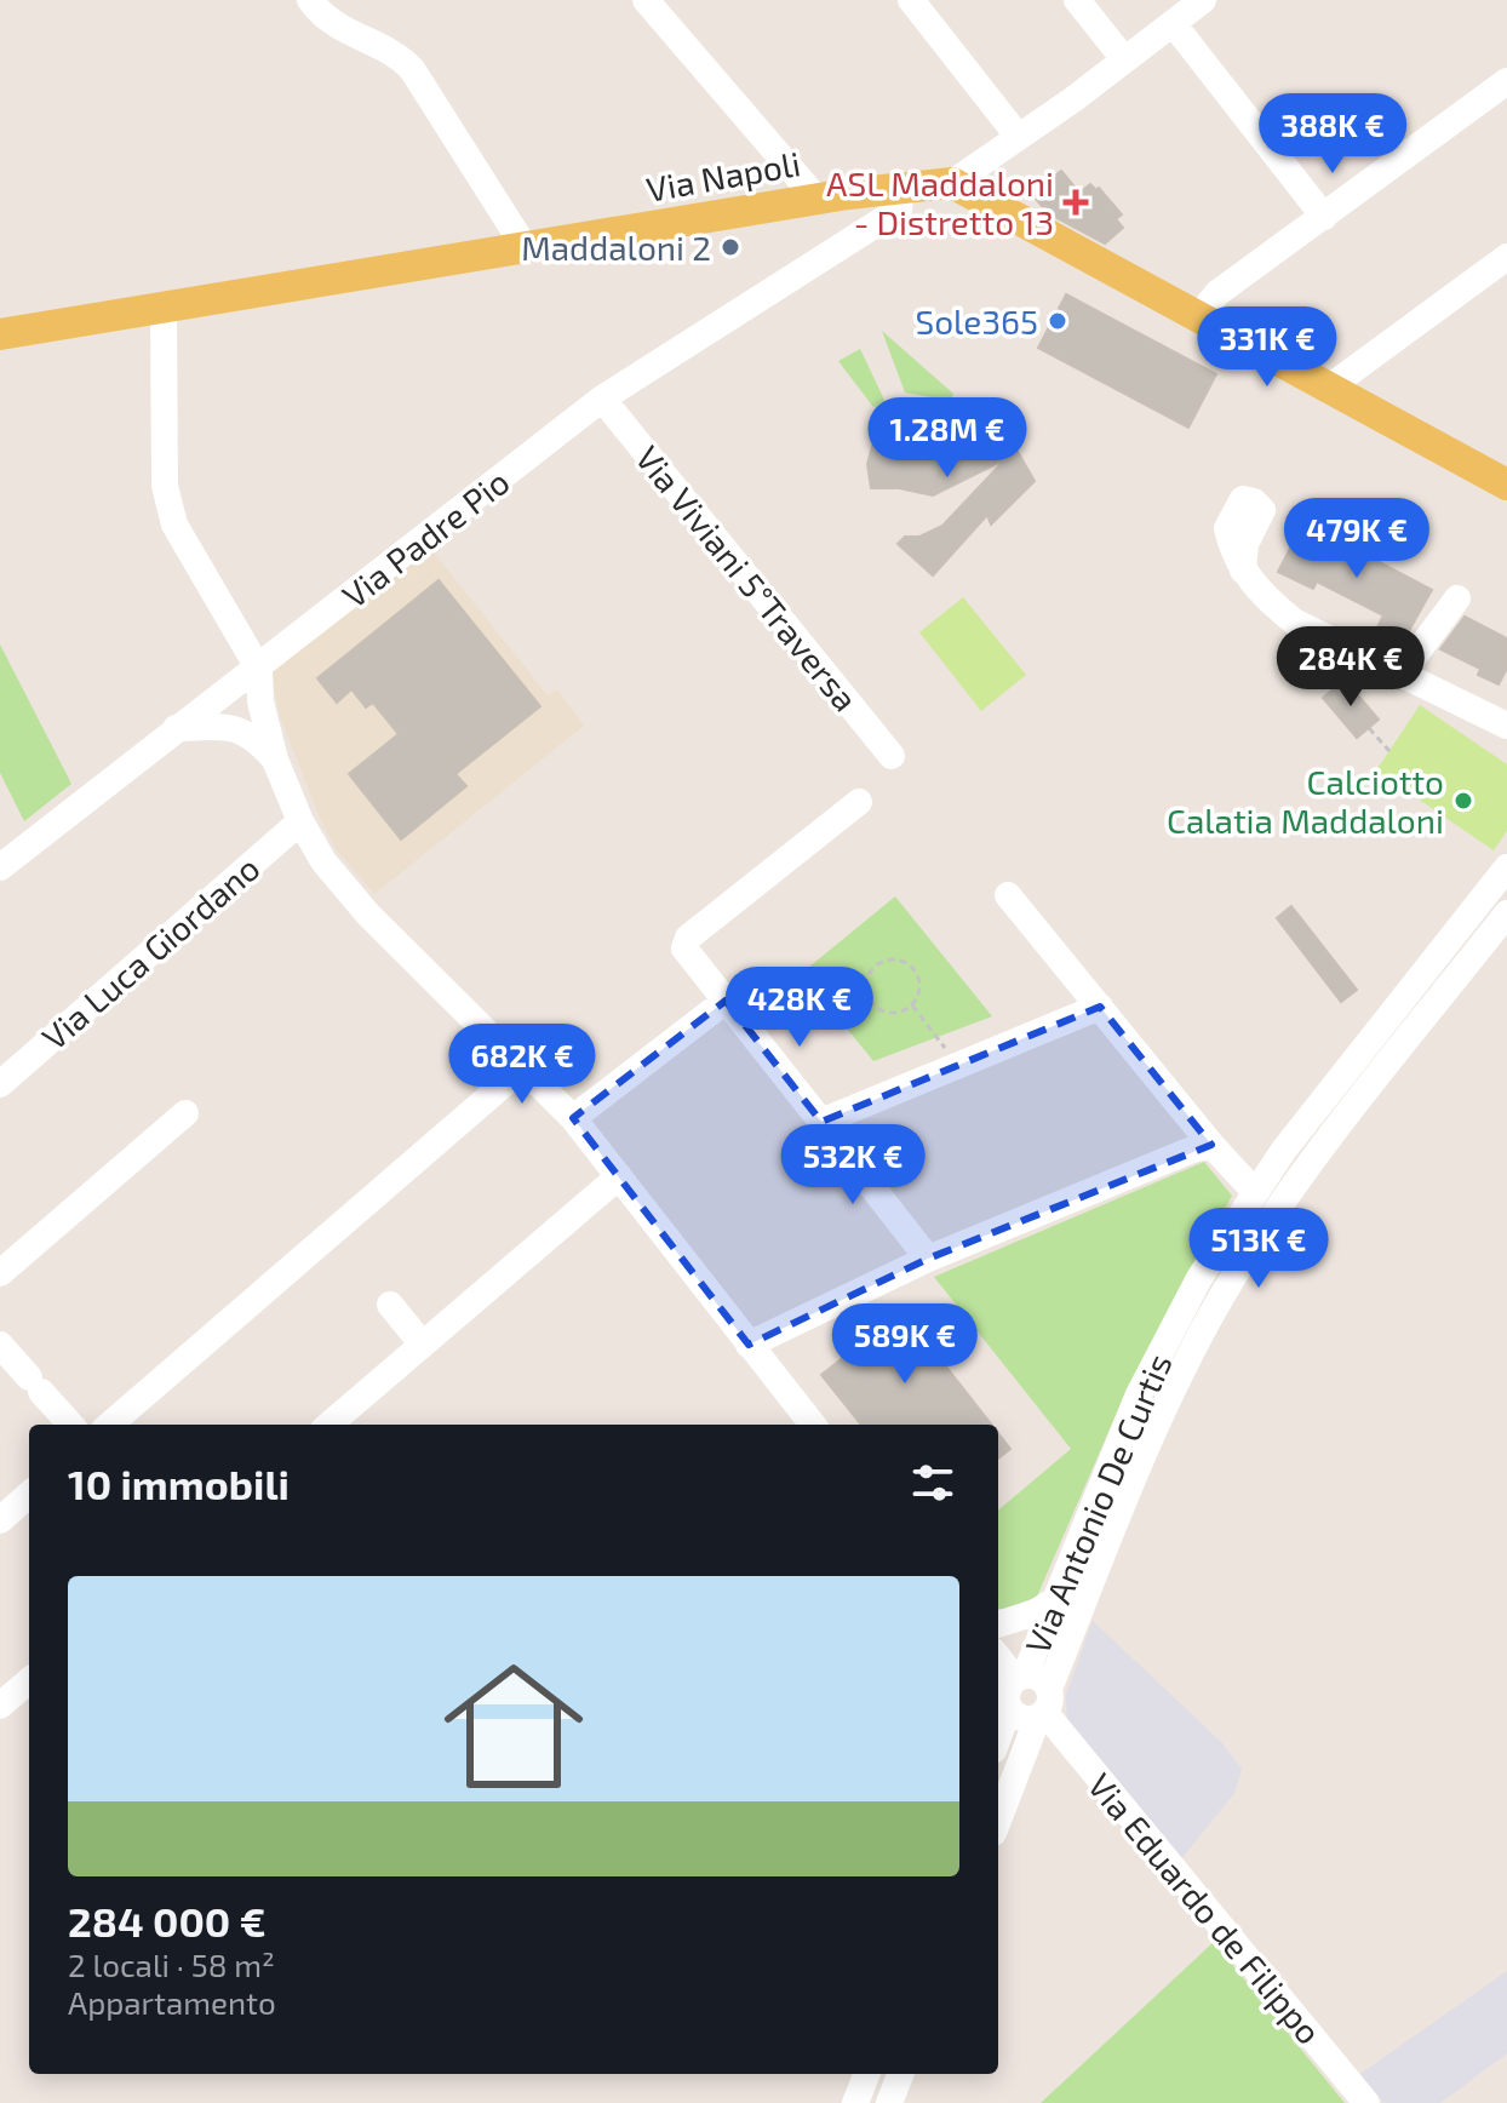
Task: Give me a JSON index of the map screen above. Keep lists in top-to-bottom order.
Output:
{
  "streets": {
    "main road": ["Via Napoli"],
    "street": [
      "Via Padre Pio",
      "Via Viviani 5°Traversa",
      "Via Luca Giordano",
      "Via Antonio De Curtis",
      "Via Eduardo de Filippo"
    ]
  },
  "crossings": [
    ["Via Napoli", "Via Padre Pio"],
    ["Via Padre Pio", "Via Viviani 5°Traversa"],
    ["Via Antonio De Curtis", "Via Eduardo de Filippo"]
  ],
  "places": {
    "health": ["ASL Maddaloni - Distretto 13"],
    "other": ["Maddaloni 2", "Sole365", "Calciotto Calatia Maddaloni"]
  },
  "page": {
    "price": [
      "388K €",
      "331K €",
      "1.28M €",
      "479K €",
      "284K €",
      "428K €",
      "682K €",
      "532K €",
      "513K €",
      "589K €"
    ],
    "heading": "10 immobili",
    "list": [
      {
        "name": "284 000 €",
        "note": "2 locali · 58 m² · Appartamento"
      }
    ]
  }
}
